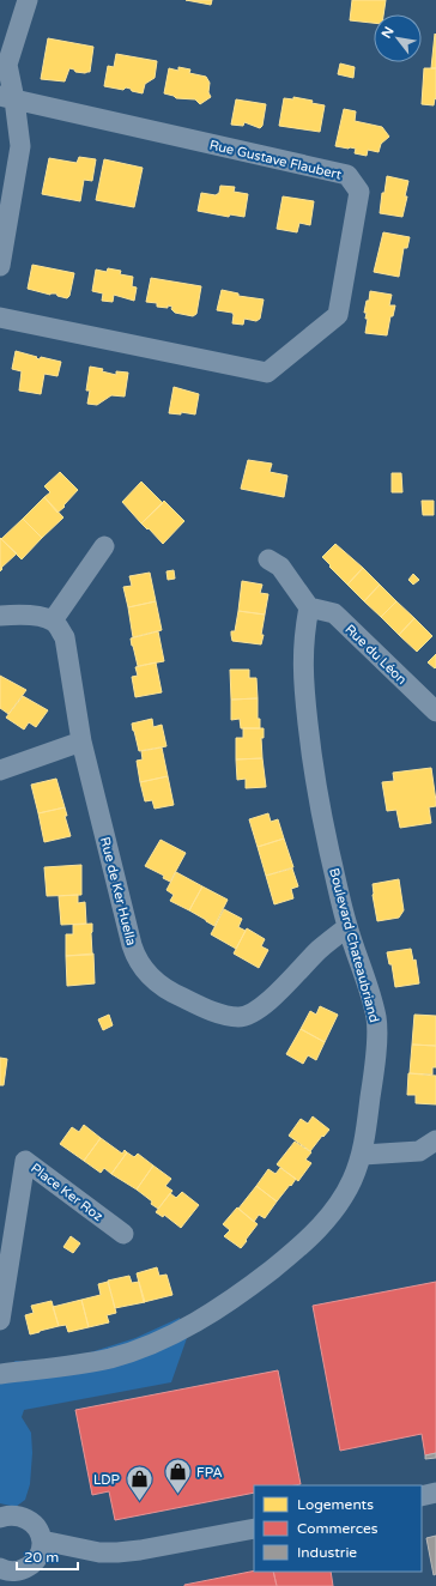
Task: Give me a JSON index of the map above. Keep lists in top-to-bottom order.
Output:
{
  "streets": {
    "street": [
      "Rue Gustave Flaubert",
      "Rue du Léon",
      "Rue de Ker Huella",
      "Boulevard Chateaubriand",
      "Place Ker Roz"
    ]
  },
  "crossings": [
    ["Rue du Léon", "Boulevard Chateaubriand"],
    ["Rue de Ker Huella", "Boulevard Chateaubriand"]
  ],
  "places": {
    "shop": ["FPA", "LDP"]
  },
  "legend": ["Logements", "Commerces", "Industrie"],
  "scale_bar": "20 m",
  "north": "top left"
}
